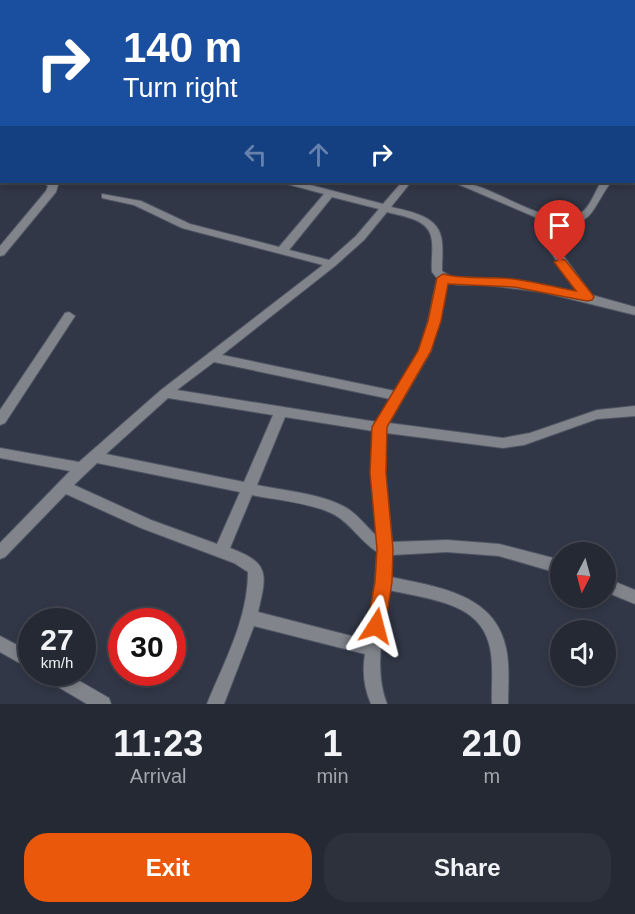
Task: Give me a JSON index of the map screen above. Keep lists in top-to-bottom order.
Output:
{
  "north": "bottom",
  "page": {
    "turn": ["140 m", "Turn right"],
    "speed": "27 km/h",
    "limit": "30",
    "eta": [
      "11:23",
      "Arrival",
      "1",
      "min",
      "210",
      "m"
    ],
    "buttons": ["Exit", "Share"]
  }
}
